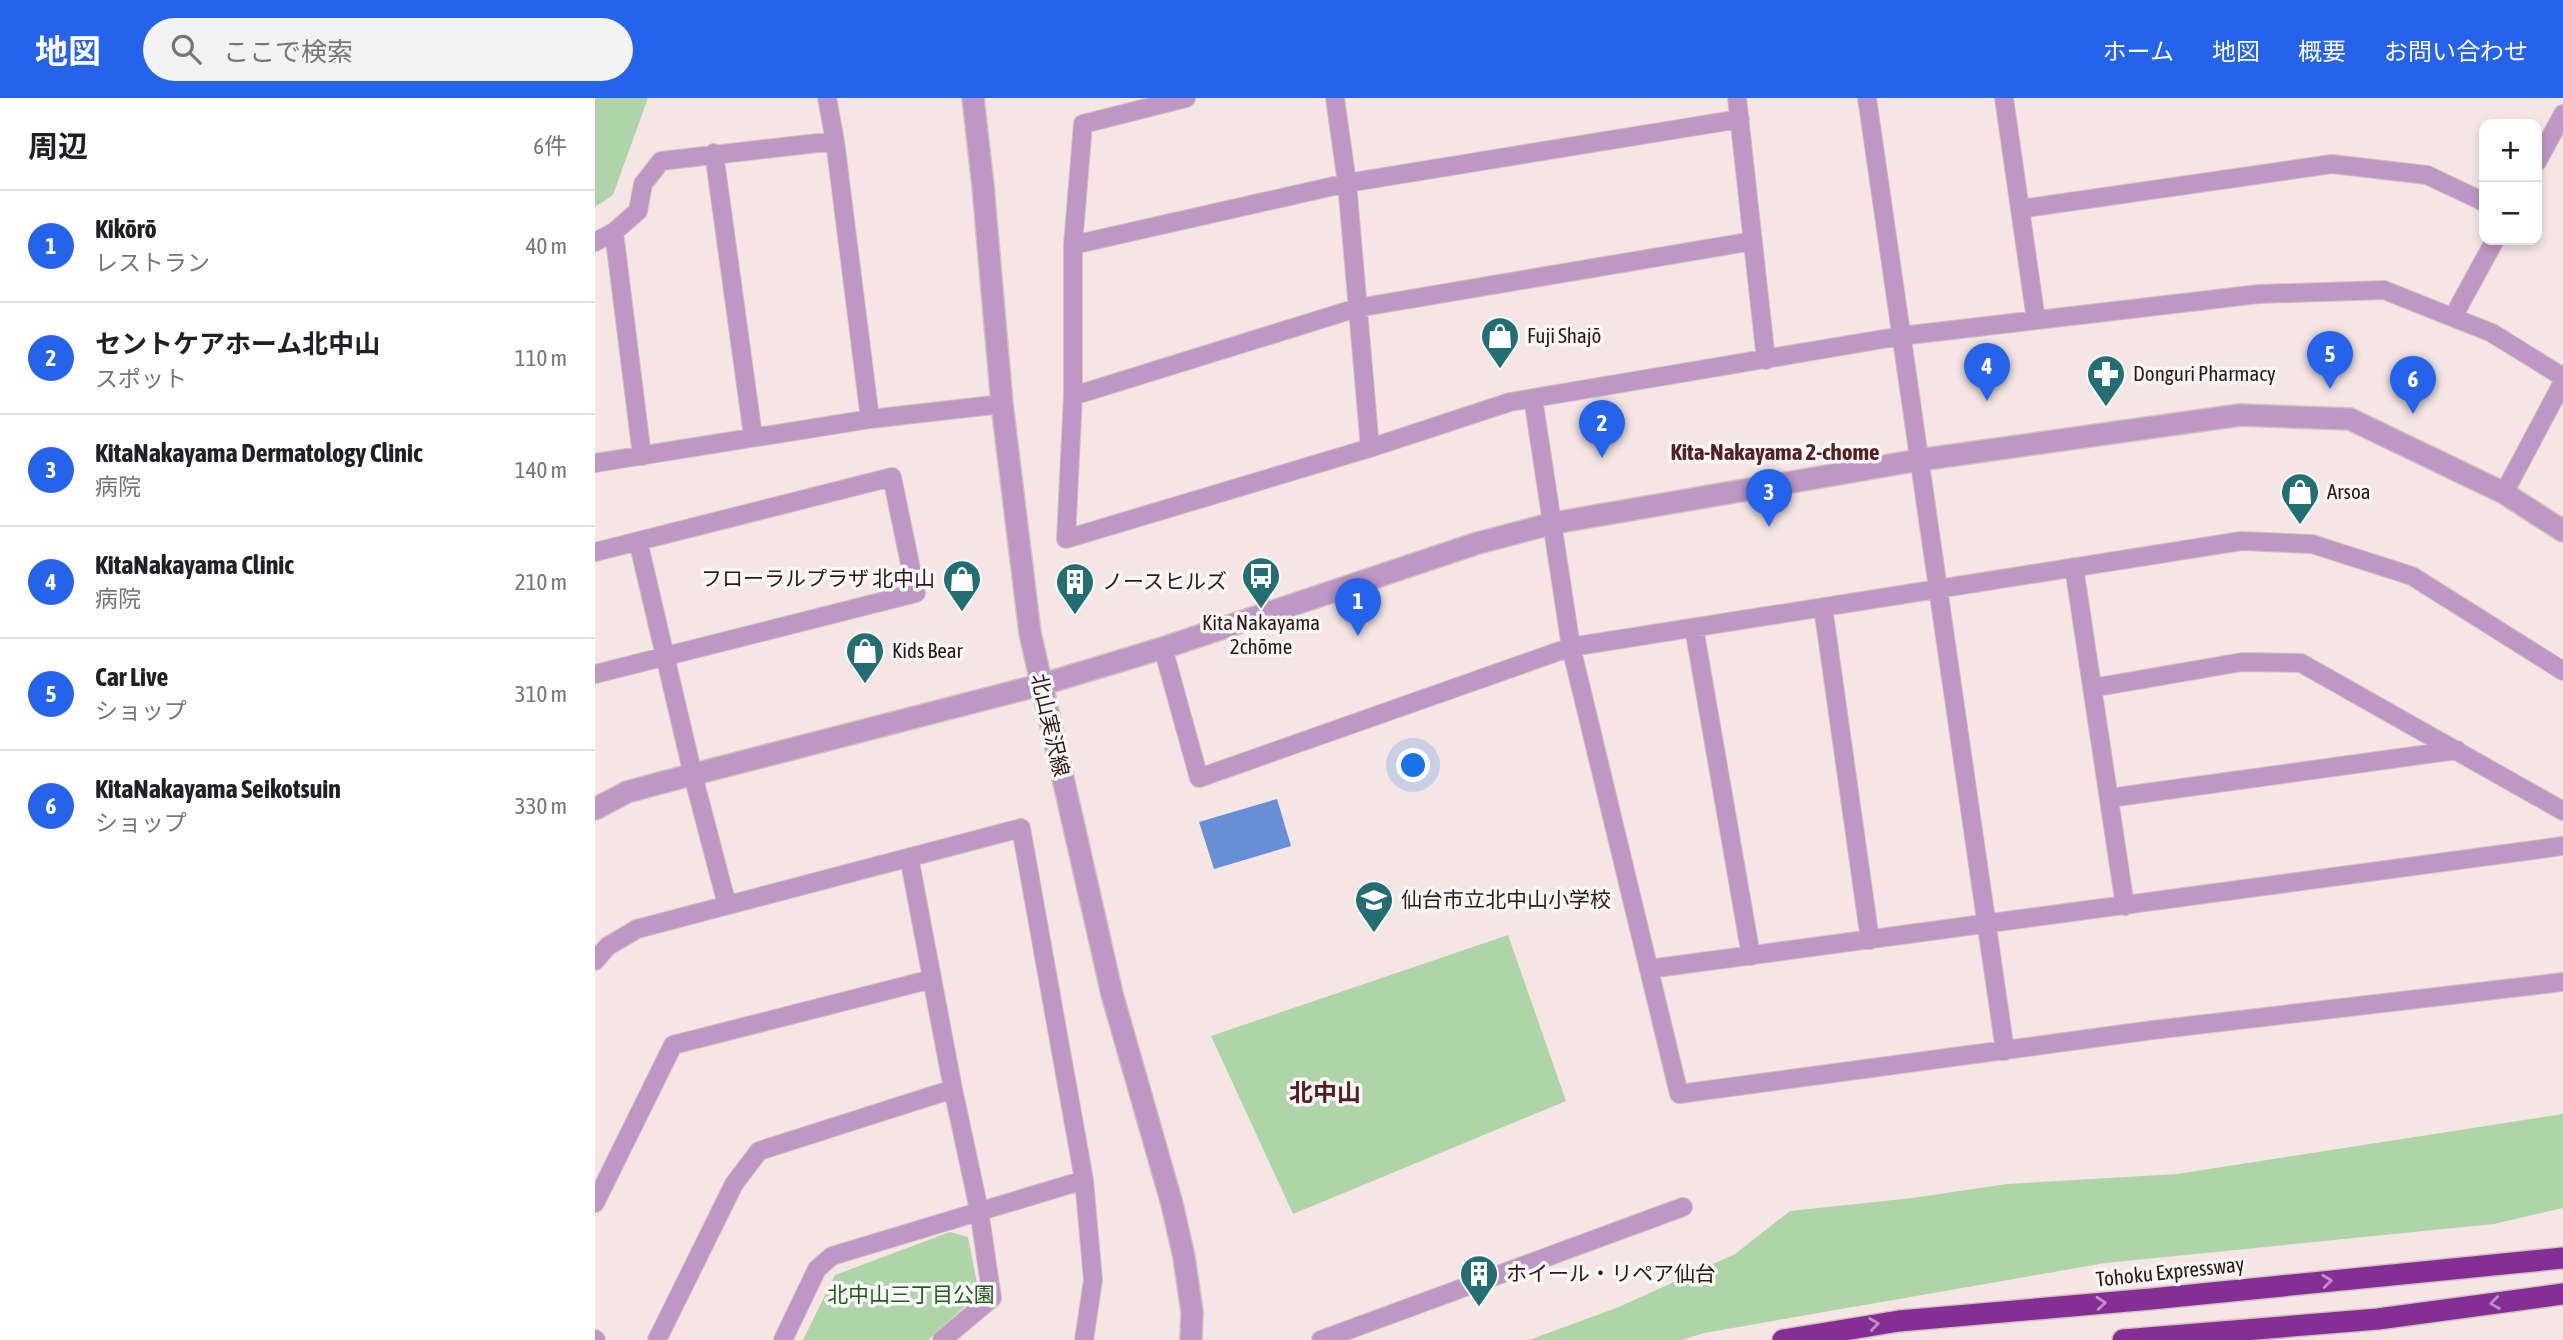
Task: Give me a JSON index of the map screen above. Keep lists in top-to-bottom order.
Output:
{
  "streets": {
    "highway": ["Tohoku Expressway"],
    "street": ["北山実沢線"]
  },
  "districts": ["Kita-Nakayama 2-chome", "北中山"],
  "parks": ["北中山三丁目公園"],
  "places": {
    "shop": [
      "Fuji Shajō",
      "Arsoa",
      "フローラルプラザ 北中山",
      "Kids Bear"
    ],
    "pharmacy": ["Donguri Pharmacy"],
    "bus stop": ["Kita Nakayama 2chōme"],
    "building": ["ノースヒルズ", "ホイール・リペア仙台"],
    "school or university": ["仙台市立北中山小学校"]
  },
  "page": {
    "header": "地図",
    "search": "ここで検索",
    "nav": [
      "ホーム",
      "地図",
      "概要",
      "お問い合わせ"
    ],
    "heading": ["周辺", "6件"],
    "map_buttons": ["+", "−"],
    "list": [
      {
        "mark": "1",
        "name": "Kikōrō",
        "note": "レストラン",
        "value": "40 m"
      },
      {
        "mark": "2",
        "name": "セントケアホーム北中山",
        "note": "スポット",
        "value": "110 m"
      },
      {
        "mark": "3",
        "name": "KitaNakayama Dermatology Clinic",
        "note": "病院",
        "value": "140 m"
      },
      {
        "mark": "4",
        "name": "KitaNakayama Clinic",
        "note": "病院",
        "value": "210 m"
      },
      {
        "mark": "5",
        "name": "Car Live",
        "note": "ショップ",
        "value": "310 m"
      },
      {
        "mark": "6",
        "name": "KitaNakayama Seikotsuin",
        "note": "ショップ",
        "value": "330 m"
      }
    ],
    "pins": [
      "5",
      "4",
      "6",
      "2",
      "3",
      "1"
    ]
  }
}
